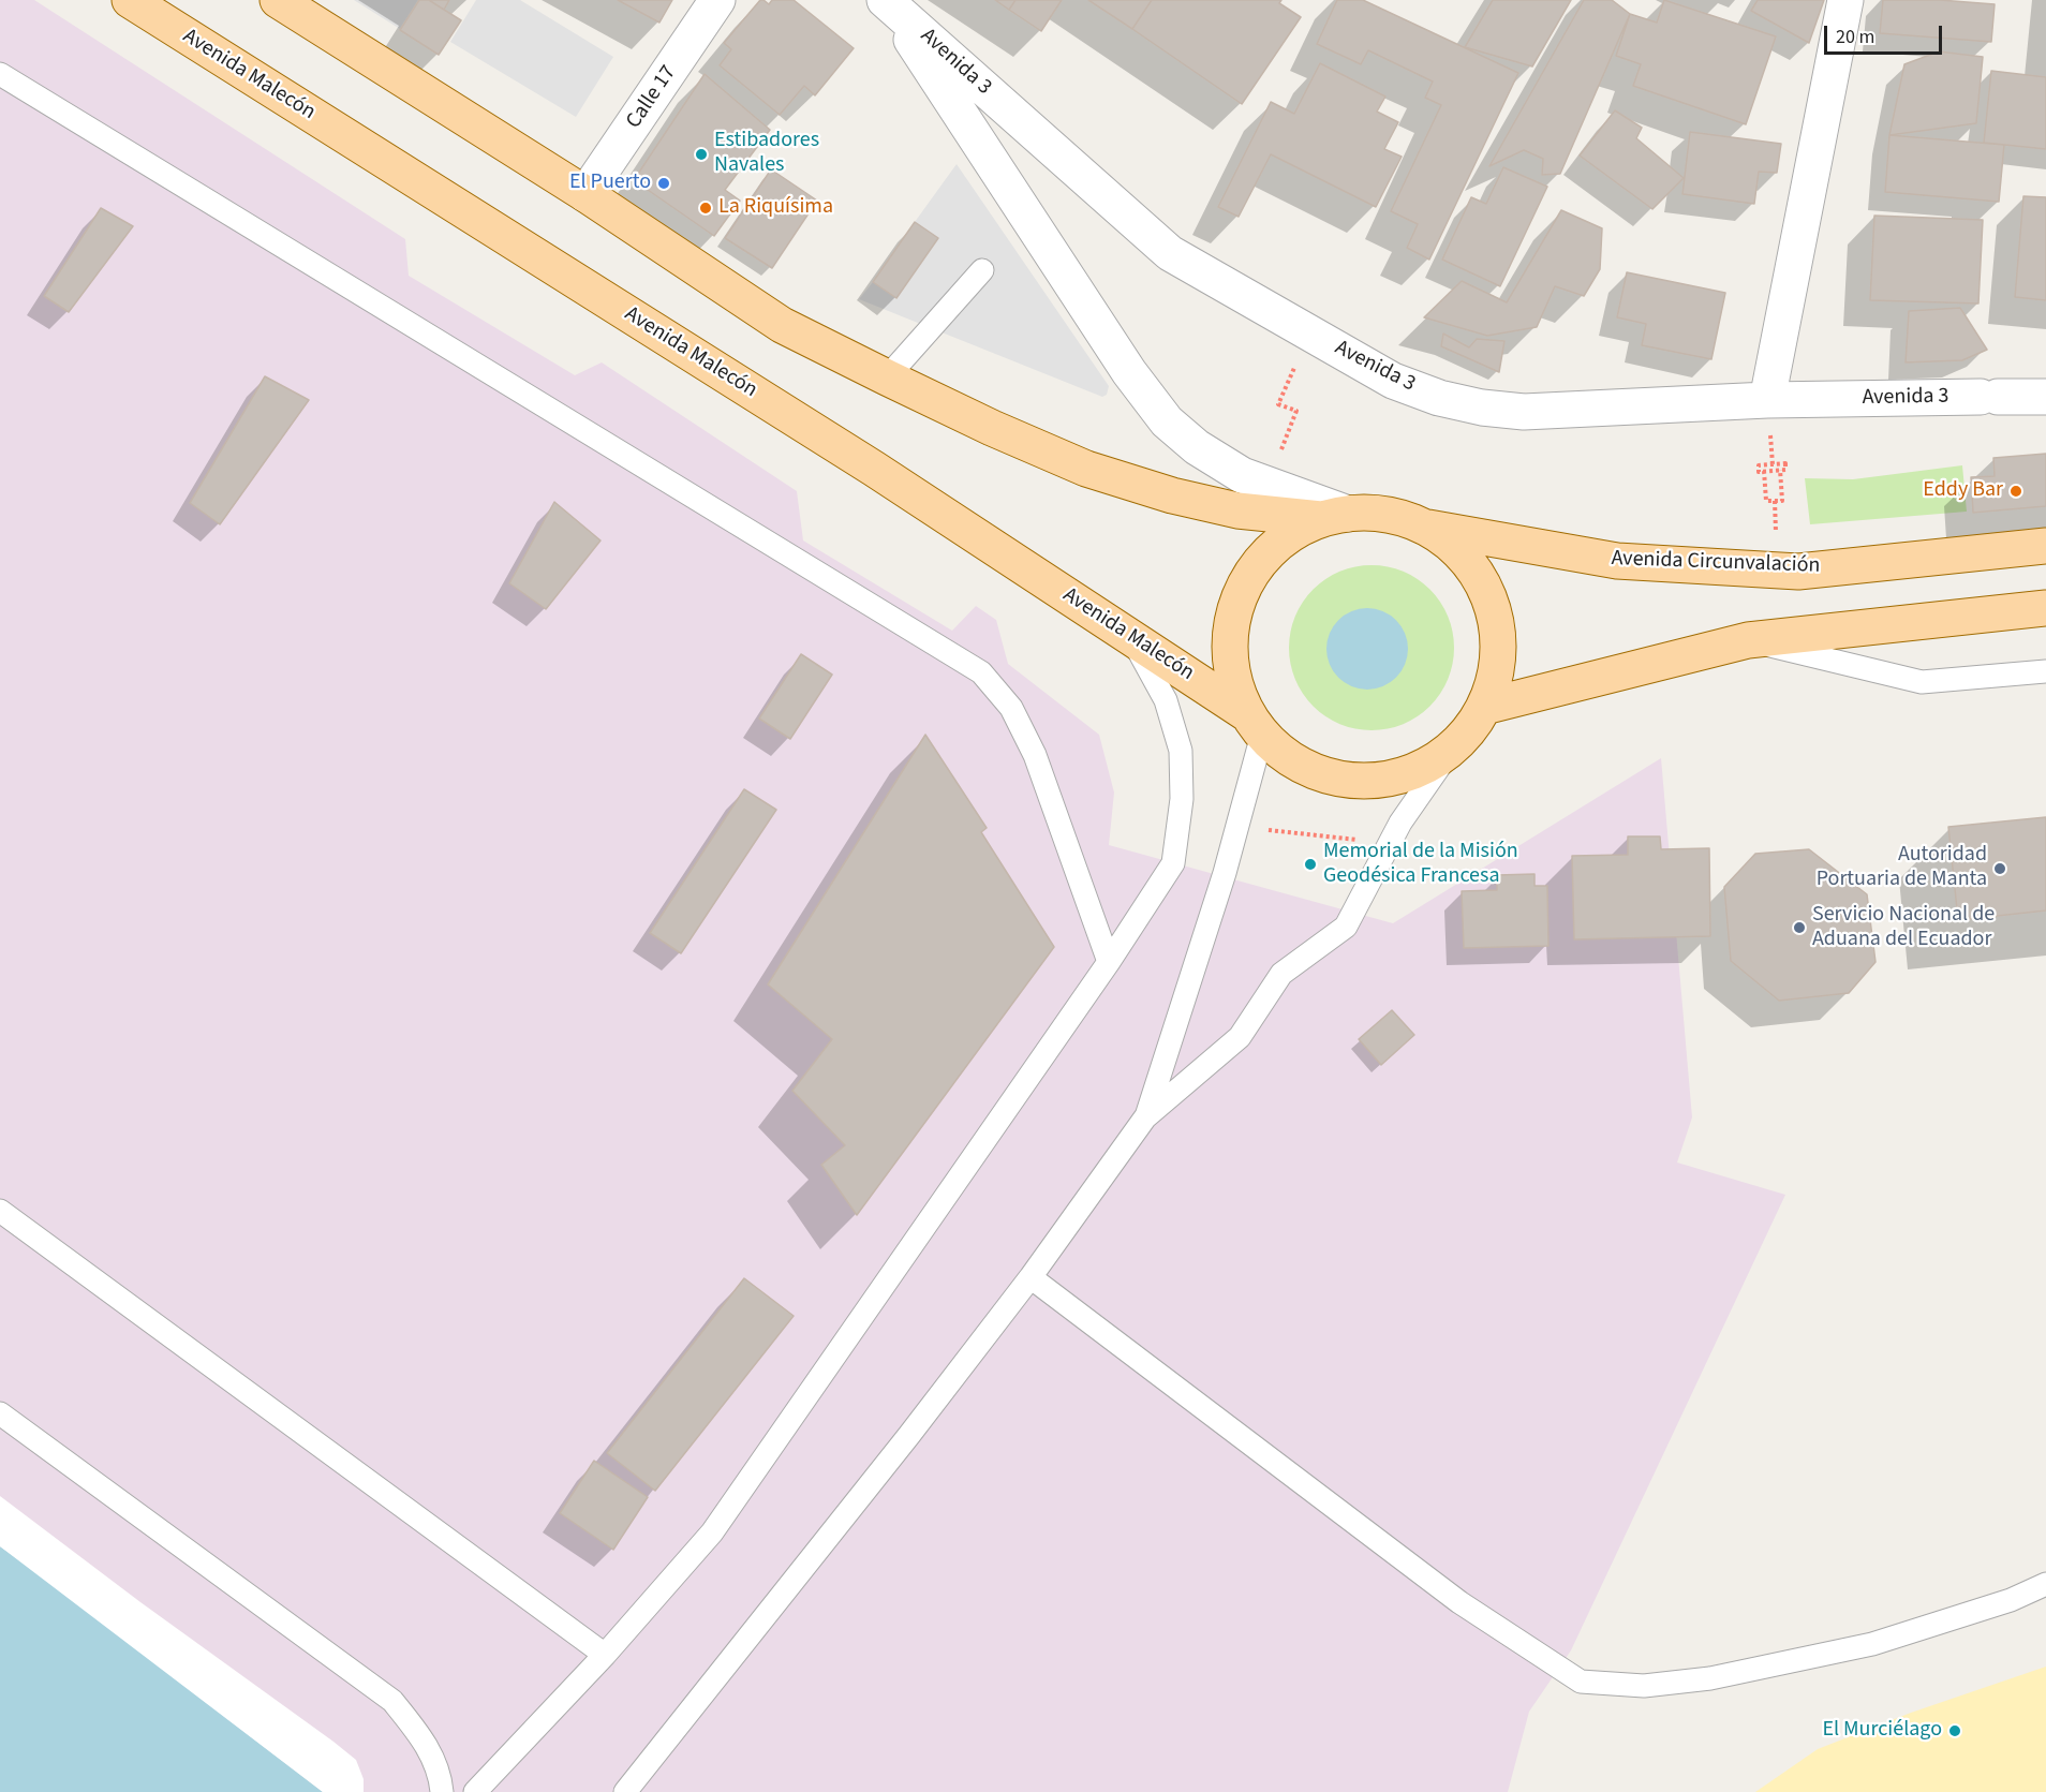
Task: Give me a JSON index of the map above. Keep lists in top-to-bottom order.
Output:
{
  "streets": {
    "main road": ["Avenida Malecón", "Avenida Circunvalación"],
    "street": ["Avenida 3", "Calle 17"]
  },
  "crossings": [
    ["Avenida Malecón", "Avenida Circunvalación"]
  ],
  "places": [
    "Estibadores Navales",
    "El Puerto",
    "La Riquísima",
    "Eddy Bar",
    "Memorial de la Misión Geodésica Francesa",
    "Autoridad Portuaria de Manta",
    "Servicio Nacional de Aduana del Ecuador",
    "El Murciélago"
  ],
  "scale_bar": "20 m"
}
